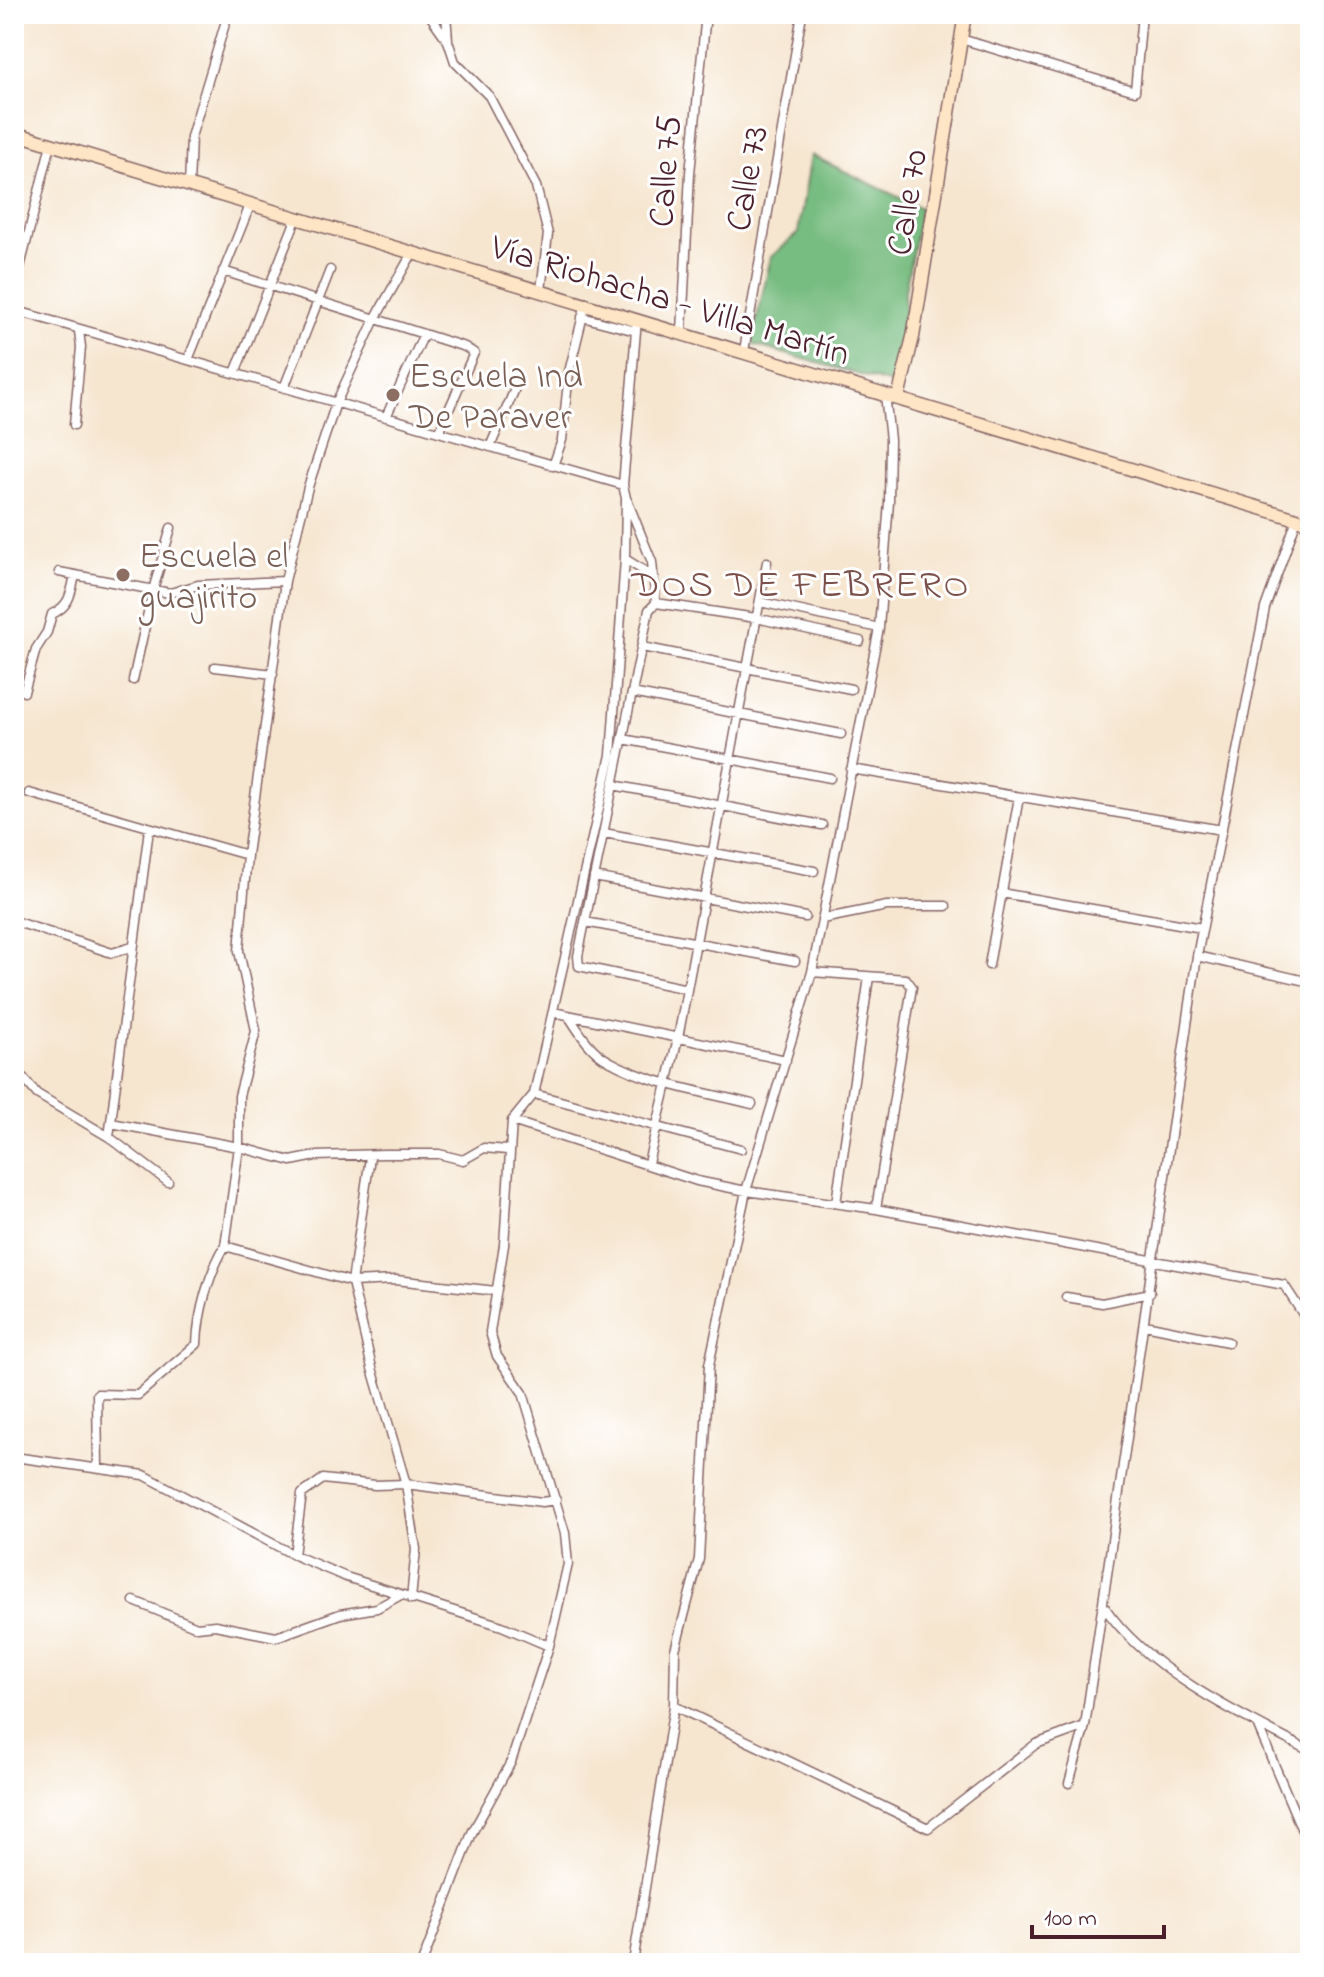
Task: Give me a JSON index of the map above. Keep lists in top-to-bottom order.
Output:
{
  "streets": {
    "main road": ["Calle 70", "Vía Riohacha - Villa Martín"],
    "street": ["Calle 75", "Calle 73"]
  },
  "crossings": [
    ["Calle 75", "Vía Riohacha - Villa Martín"],
    ["Calle 73", "Vía Riohacha - Villa Martín"],
    ["Calle 70", "Vía Riohacha - Villa Martín"]
  ],
  "districts": ["DOS DE FEBRERO"],
  "places": ["Escuela Ind De Paraver", "Escuela el guajirito"],
  "scale_bar": "100 m"
}
